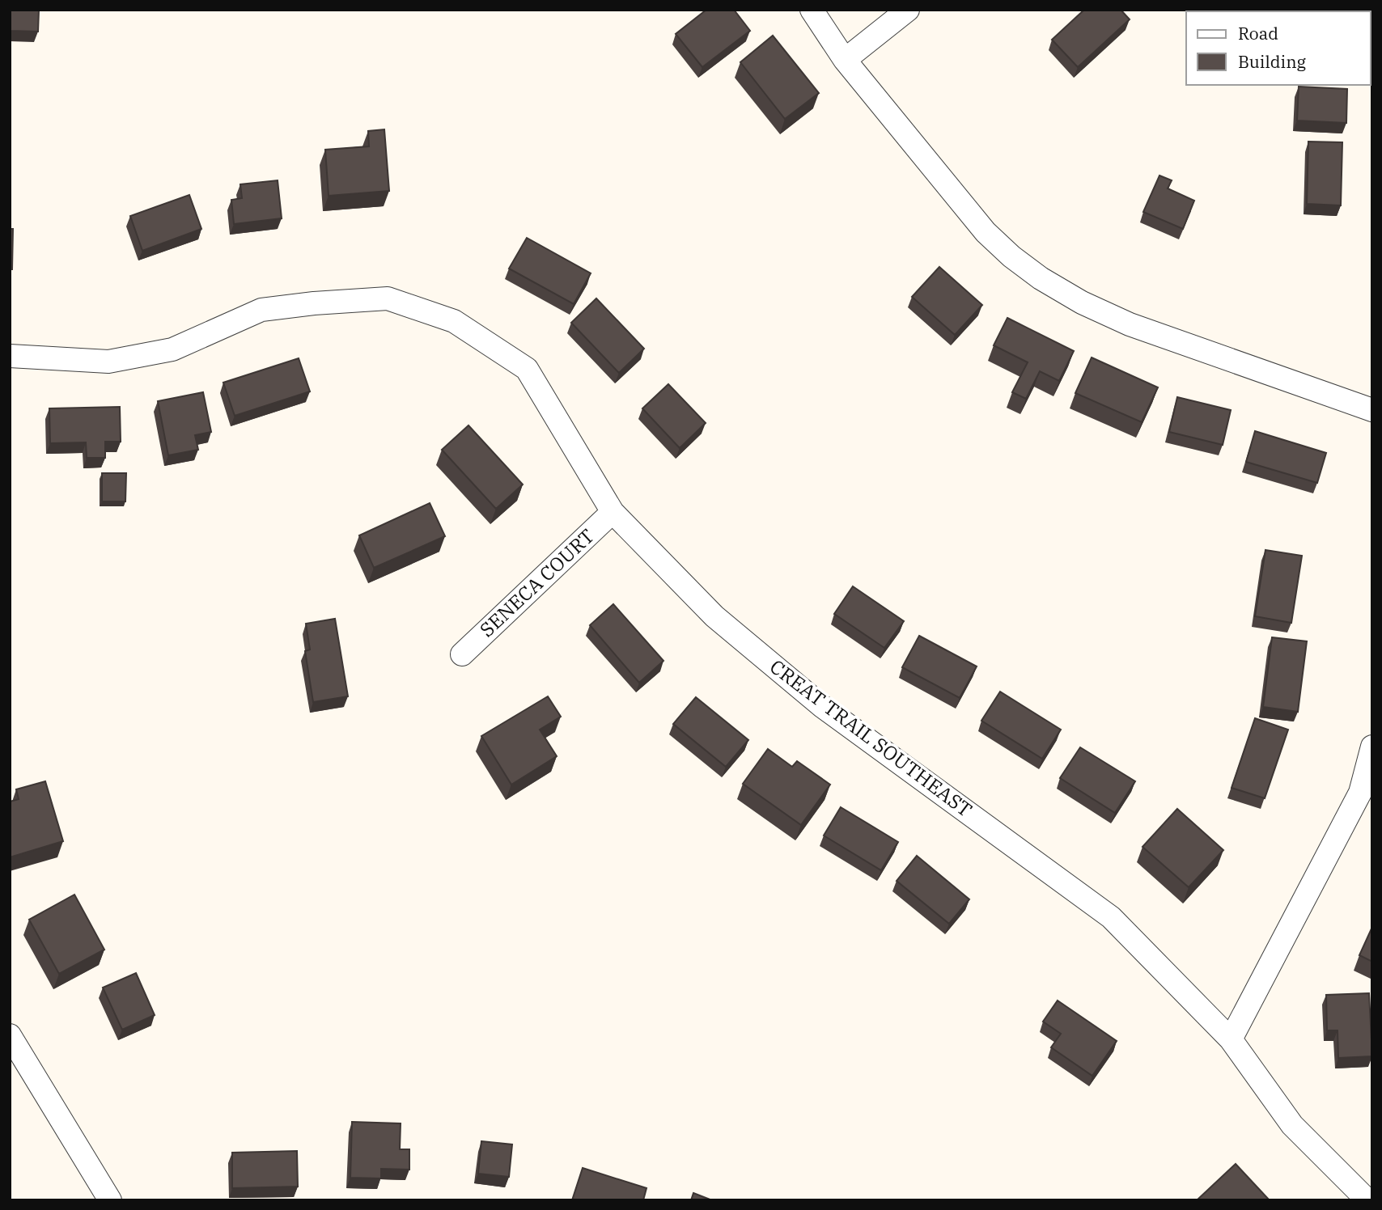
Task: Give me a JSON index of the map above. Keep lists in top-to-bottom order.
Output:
{
  "streets": {
    "street": ["SENECA COURT", "CREAT TRAIL SOUTHEAST"]
  },
  "crossings": [
    ["SENECA COURT", "CREAT TRAIL SOUTHEAST"]
  ],
  "legend": ["Road", "Building"]
}
